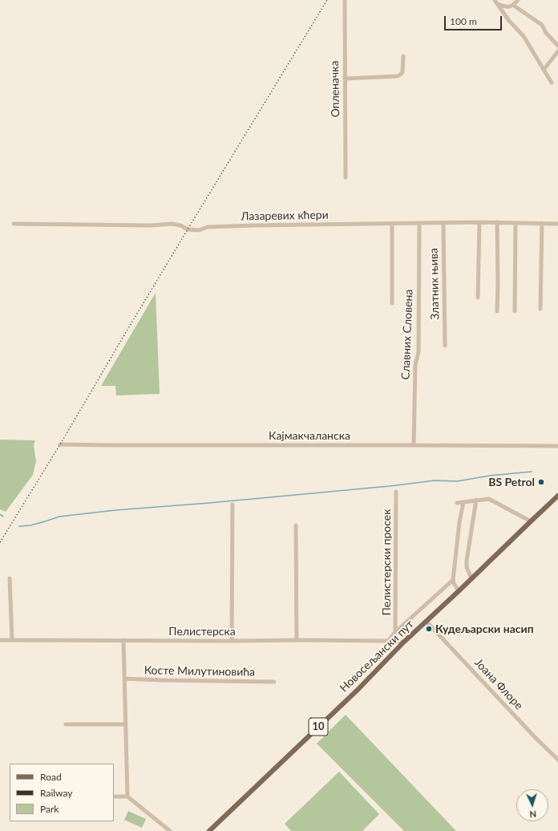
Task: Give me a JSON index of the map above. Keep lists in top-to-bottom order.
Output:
{
  "streets": {
    "main road": ["Новосељански пут", "10"],
    "street": [
      "Опленачка",
      "Лазаревих кћери",
      "Златних њива",
      "Славних Словена",
      "Кајмакчаланска",
      "Пелистерски просек",
      "Пелистерска",
      "Косте Милутиновића",
      "Јоана Флоре"
    ]
  },
  "crossings": [
    ["Лазаревих кћери", "Златних њива"],
    ["Лазаревих кћери", "Славних Словена"],
    ["Славних Словена", "Кајмакчаланска"],
    ["Пелистерска", "Новосељански пут"],
    ["Новосељански пут", "Јоана Флоре"]
  ],
  "places": ["BS Petrol", "Кудељарски насип"],
  "legend": ["Road", "Railway", "Park"],
  "scale_bar": "100 m",
  "north": "bottom"
}
